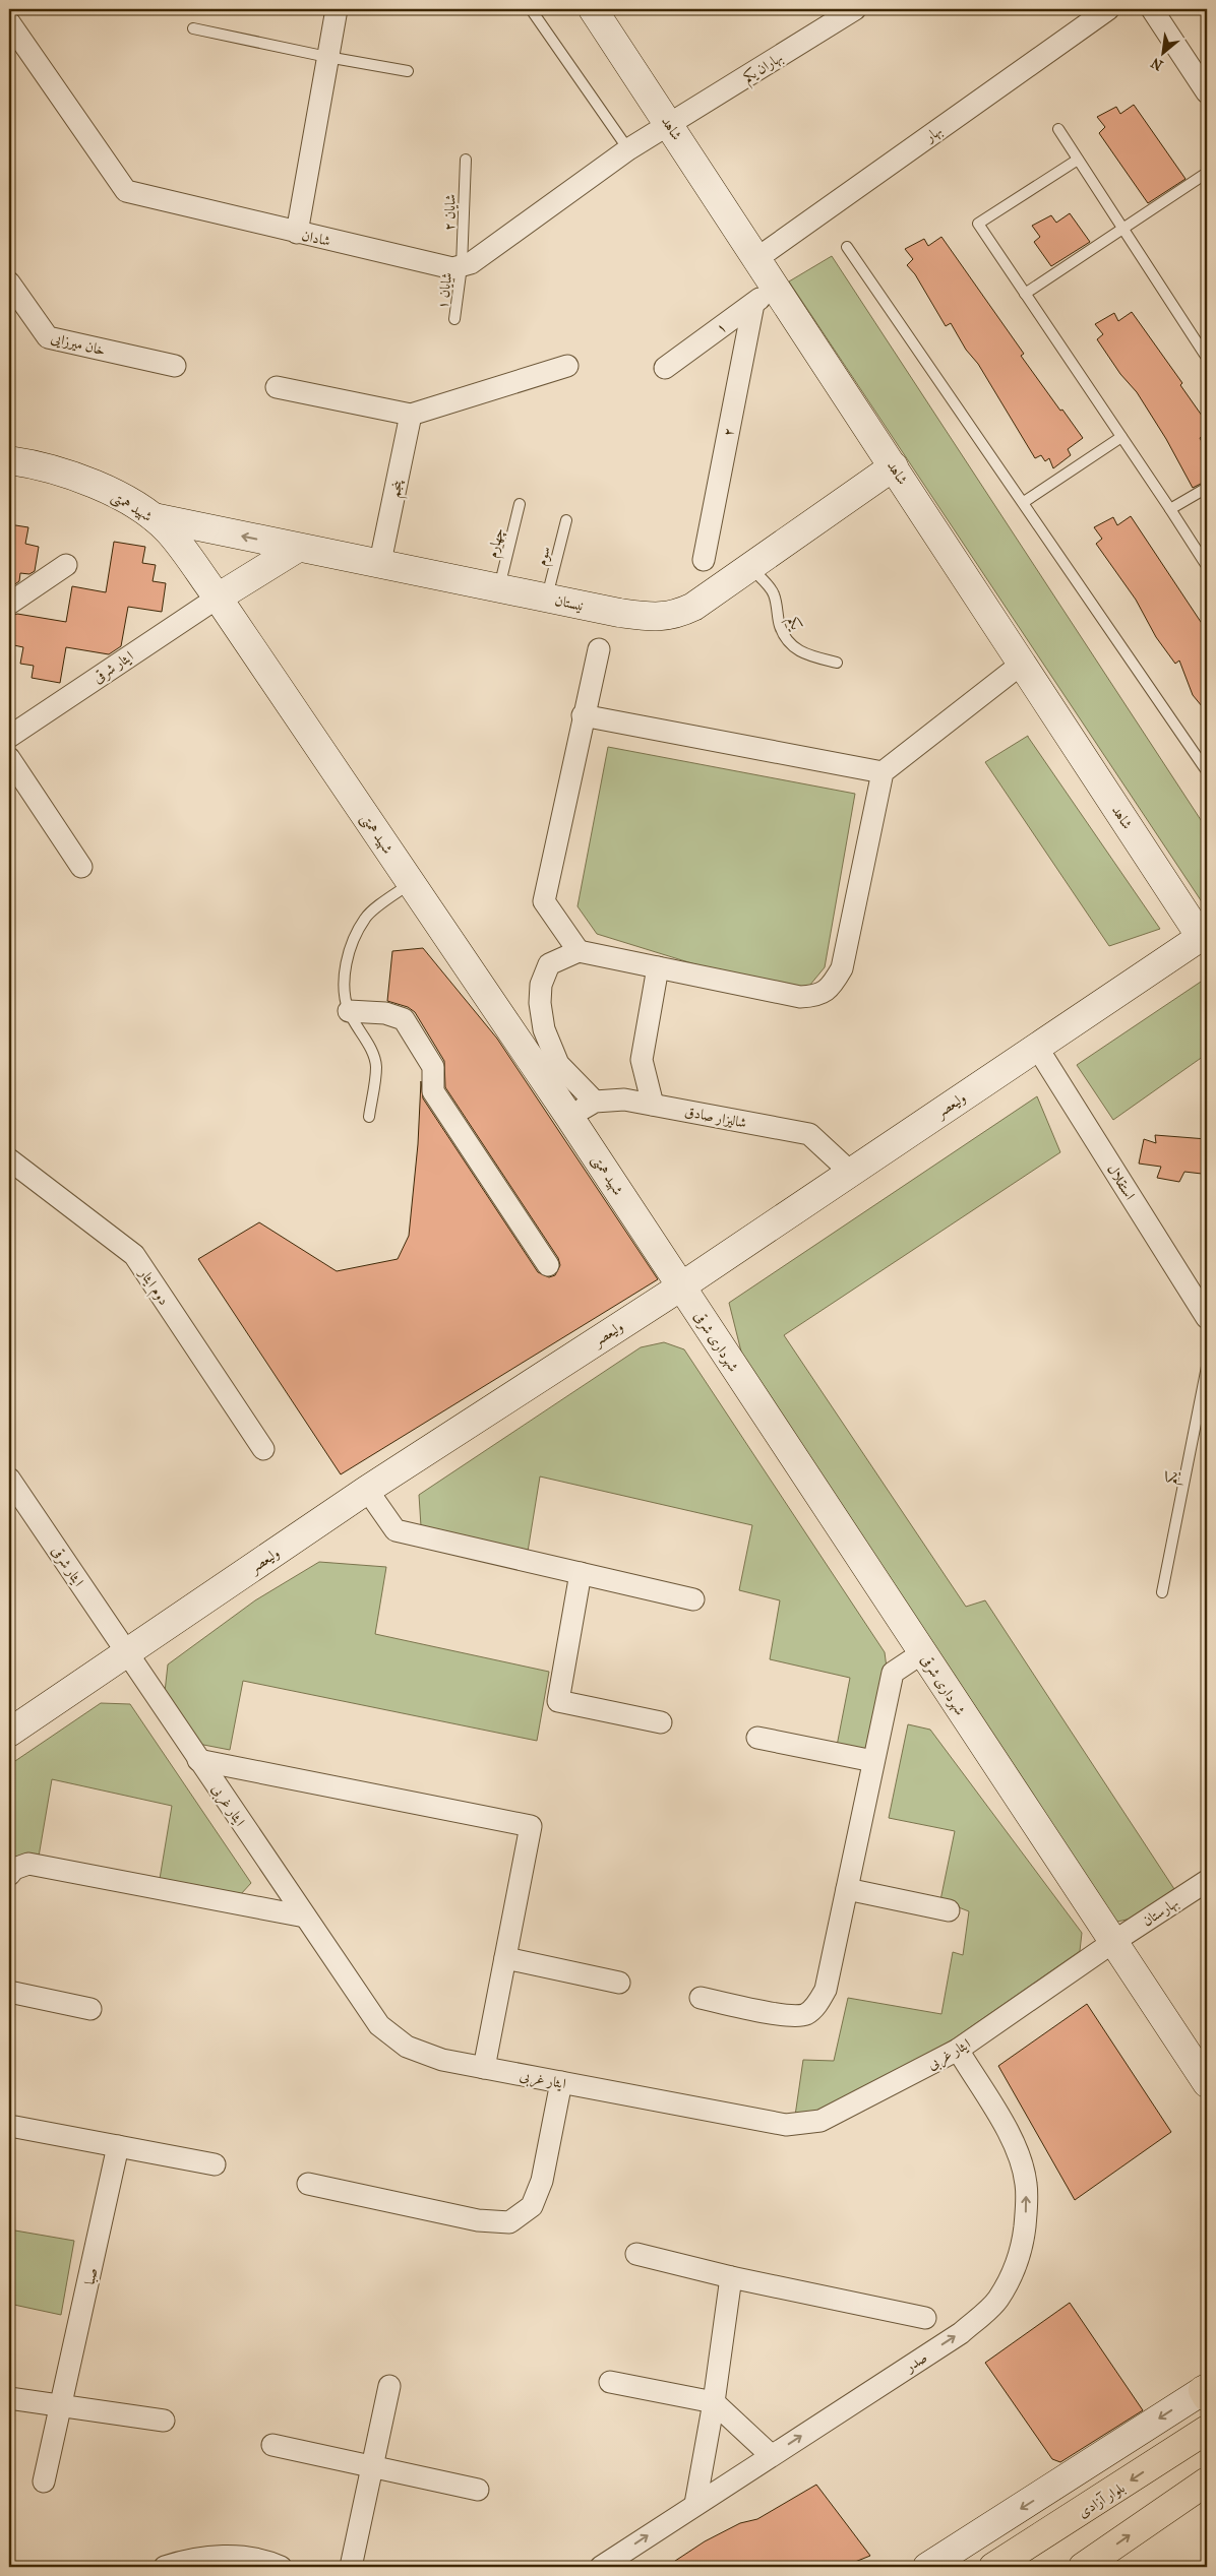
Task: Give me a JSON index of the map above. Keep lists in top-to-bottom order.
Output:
{
  "streets": {
    "main road": [
      "شاهد",
      "شهید همتی",
      "نيستان",
      "ولیعصر",
      "شهرداری شرقی",
      "بلوار آزادی"
    ],
    "street": [
      "بهاران یکم",
      "بهار",
      "شادان",
      "۱",
      "خان میرزایی",
      "۲",
      "پنجم",
      "ایثار شرقی",
      "شالیزار صادق",
      "استقلال",
      "دوم ایثار",
      "ایثار غربی",
      "بهارستان",
      "صبا",
      "صدر"
    ],
    "lane": [
      "شایان ۲",
      "شایان ۱",
      "چهارم",
      "سوم",
      "یکم"
    ]
  },
  "crossings": [
    ["بهاران یکم", "شاهد"],
    ["شاهد", "بهار"],
    ["شاهد", "۱"],
    ["شاهد", "نيستان"],
    ["شاهد", "ولیعصر"],
    ["شایان ۲", "شادان"],
    ["شایان ۲", "شایان ۱"],
    ["شادان", "شایان ۱"],
    ["۱", "۲"],
    ["پنجم", "نيستان"],
    ["شهید همتی", "نيستان"],
    ["شهید همتی", "ایثار شرقی"],
    ["شهید همتی", "ولیعصر"],
    ["شهید همتی", "شالیزار صادق"],
    ["شهید همتی", "شهرداری شرقی"],
    ["چهارم", "نيستان"],
    ["سوم", "نيستان"],
    ["نيستان", "یکم"],
    ["ایثار شرقی", "ولیعصر"],
    ["ایثار شرقی", "ایثار غربی"],
    ["ولیعصر", "شالیزار صادق"],
    ["ولیعصر", "استقلال"],
    ["ولیعصر", "شهرداری شرقی"],
    ["ولیعصر", "ایثار غربی"],
    ["شهرداری شرقی", "ایثار غربی"],
    ["شهرداری شرقی", "بهارستان"],
    ["ایثار غربی", "بهارستان"],
    ["ایثار غربی", "صدر"]
  ],
  "one_way": ["صدر"],
  "north": "bottom left"
}
